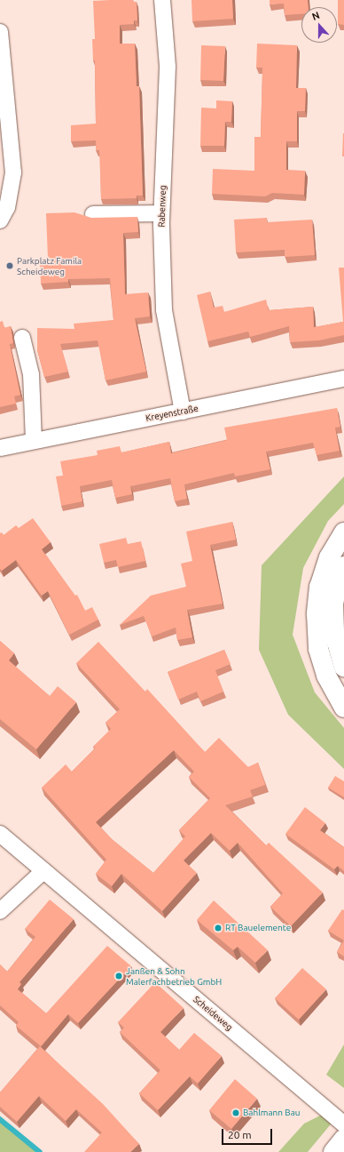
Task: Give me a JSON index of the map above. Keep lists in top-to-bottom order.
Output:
{
  "streets": {
    "street": ["Rabenweg", "Kreyenstraße", "Scheideweg"]
  },
  "crossings": [
    ["Rabenweg", "Kreyenstraße"]
  ],
  "places": [
    "Parkplatz Famila Scheideweg",
    "RT Bauelemente",
    "Janßen & Sohn Malerfachbetrieb GmbH",
    "Bahlmann Bau"
  ],
  "scale_bar": "20 m",
  "north": "top"
}
